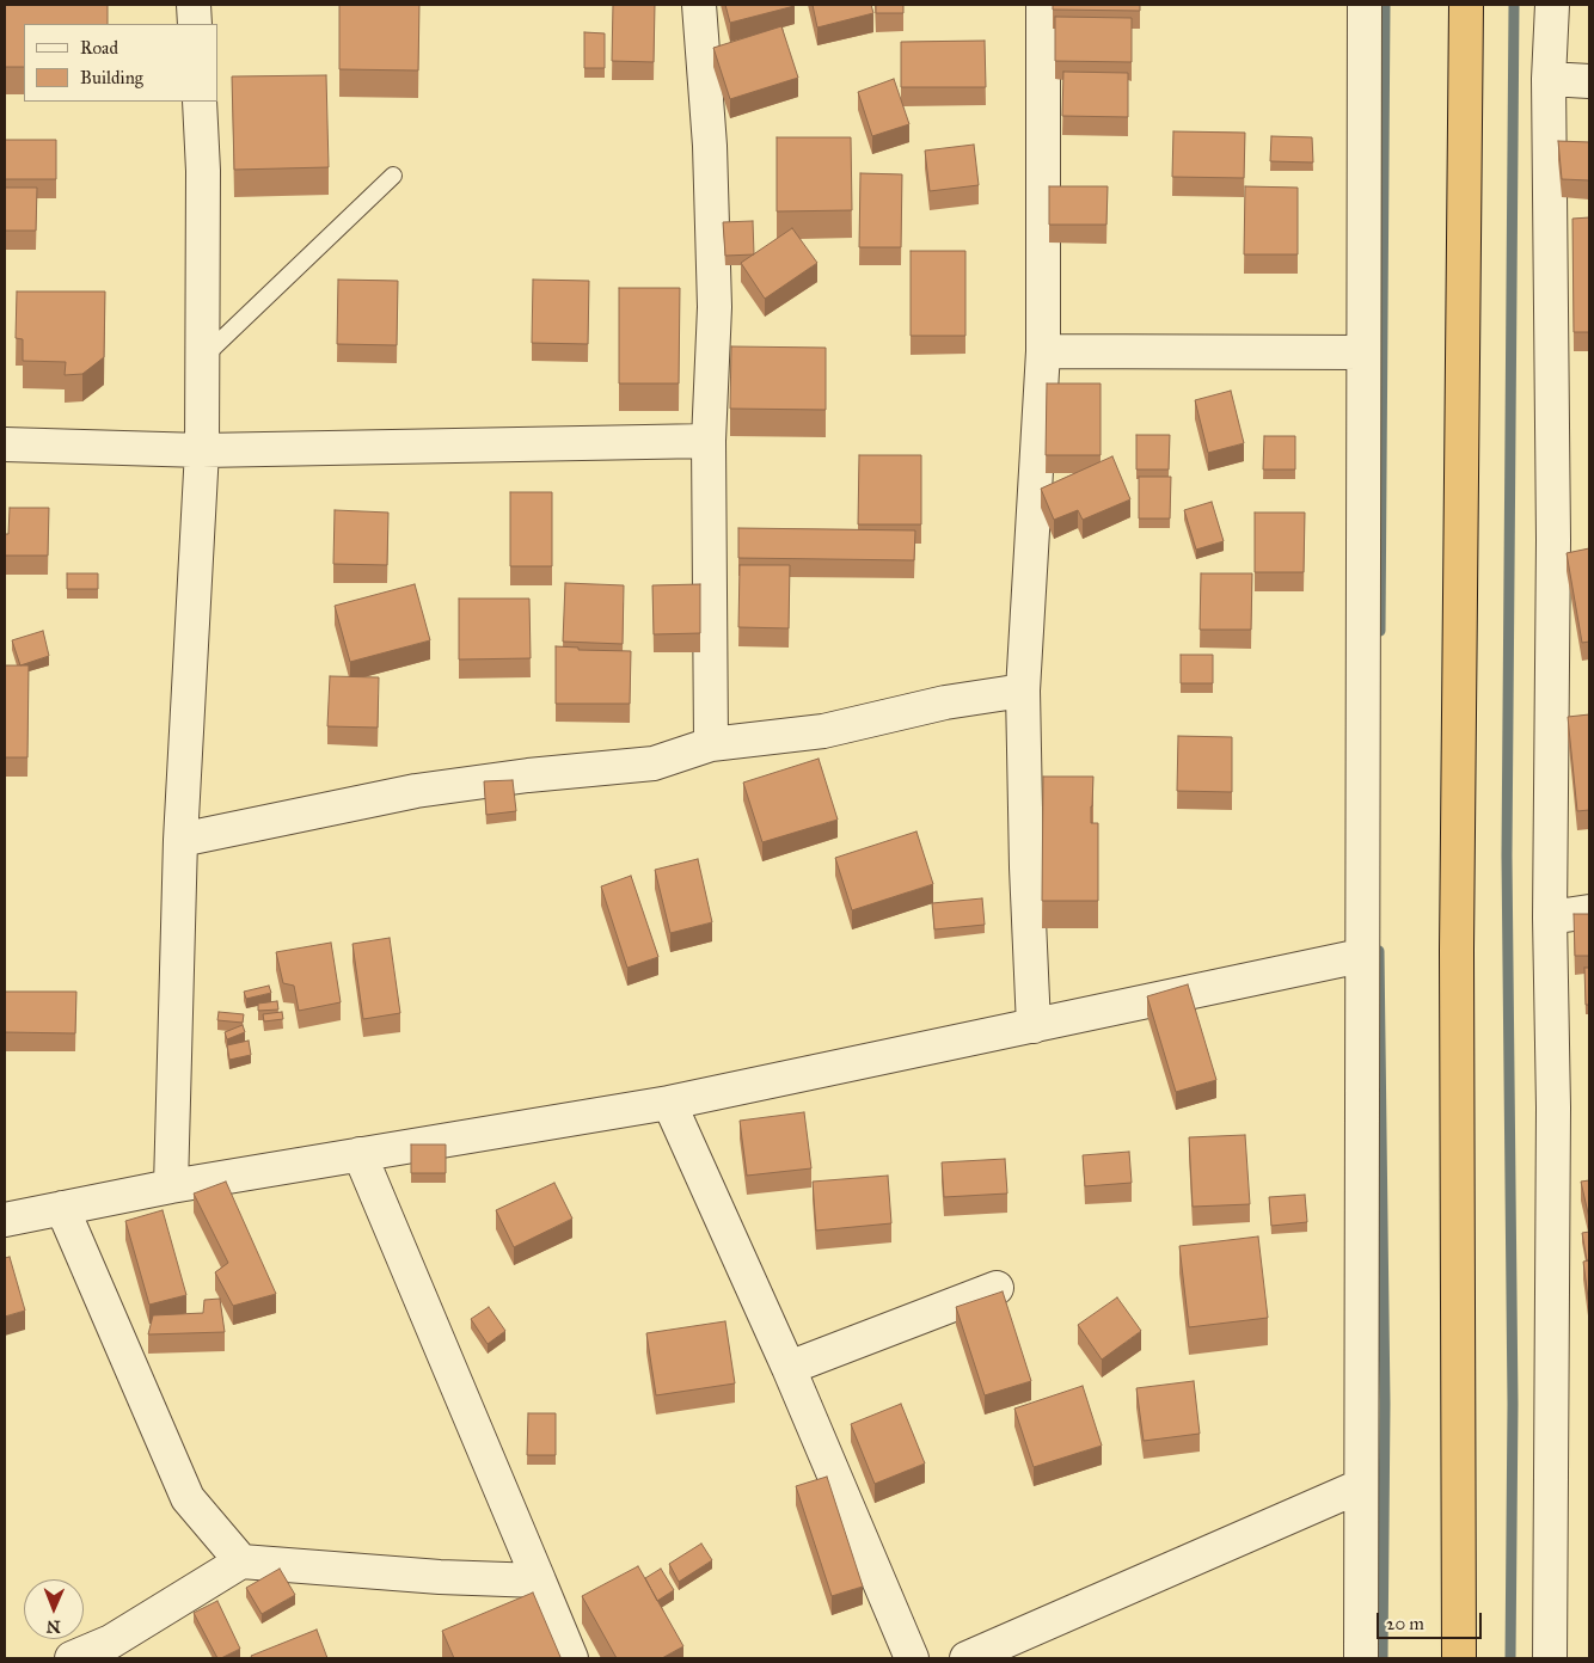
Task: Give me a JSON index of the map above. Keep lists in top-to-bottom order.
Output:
{
  "legend": ["Road", "Building"],
  "scale_bar": "20 m",
  "north": "bottom"
}
